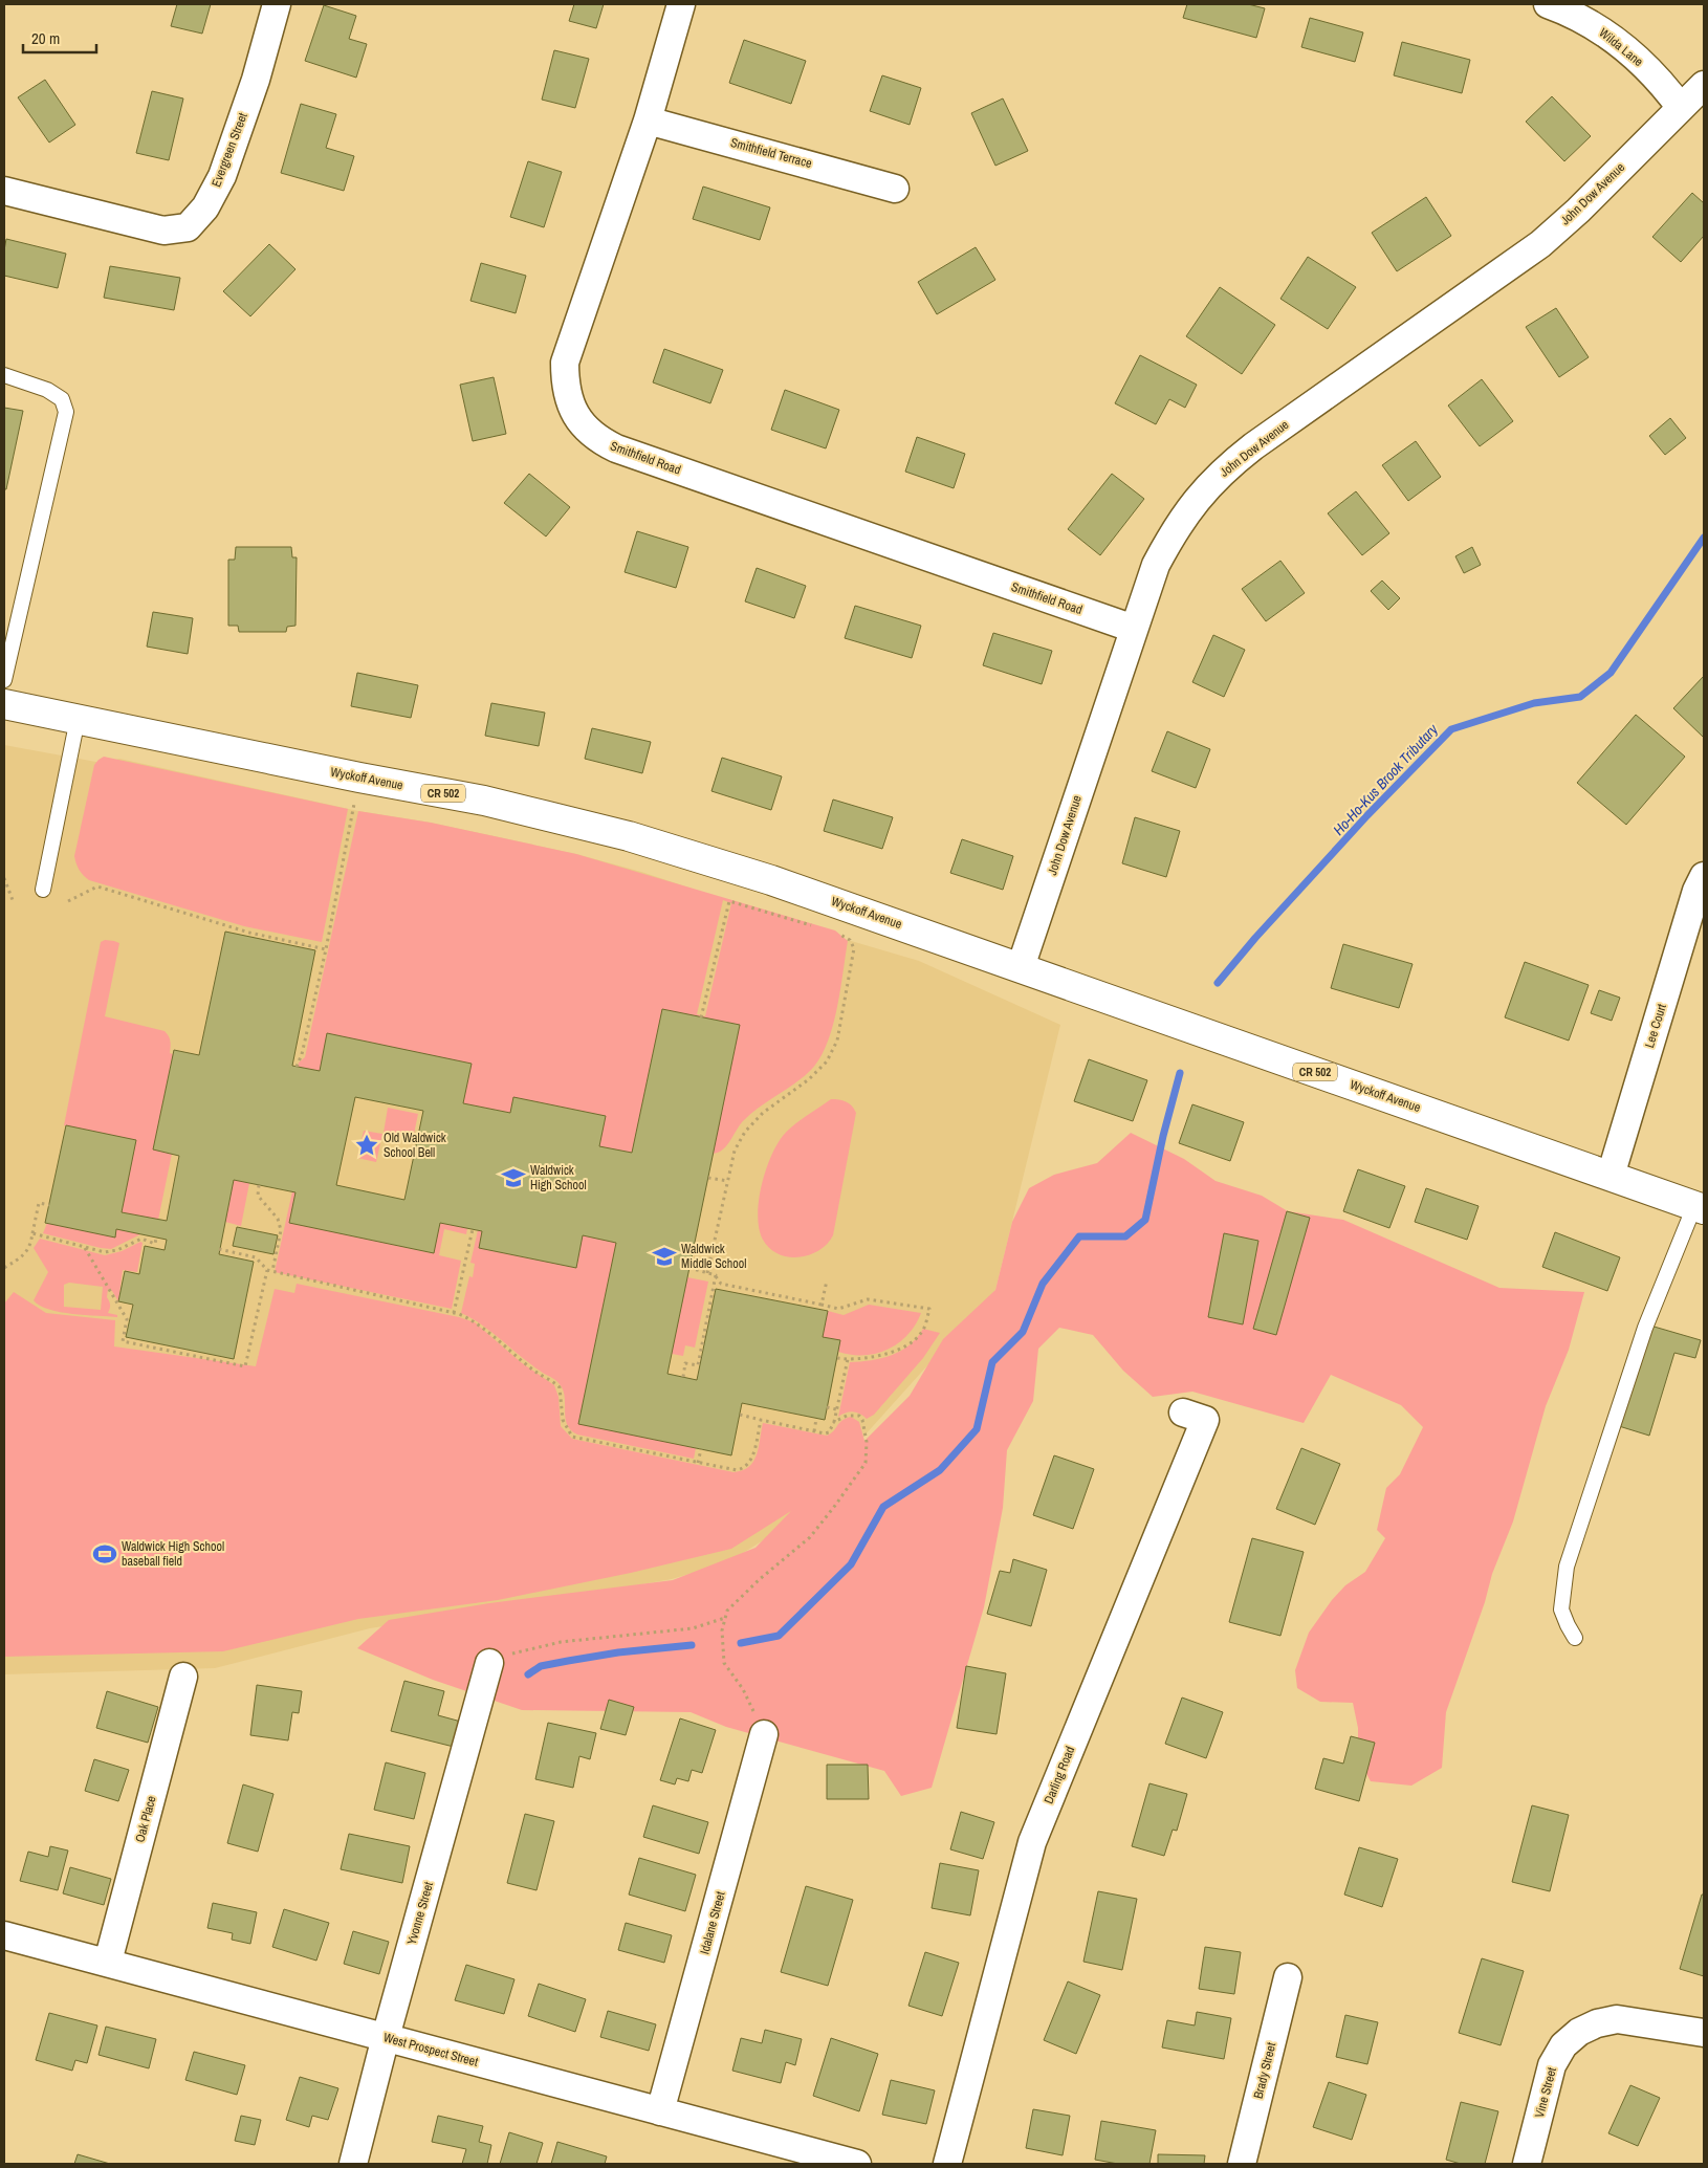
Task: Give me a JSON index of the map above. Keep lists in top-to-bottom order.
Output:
{
  "streets": {
    "main road": ["Wyckoff Avenue", "CR 502"],
    "street": [
      "Wilda Lane",
      "Evergreen Street",
      "Smithfield Terrace",
      "John Dow Avenue",
      "Smithfield Road",
      "Lee Court",
      "Darling Road",
      "Oak Place",
      "Yvonne Street",
      "Idalane Street",
      "West Prospect Street",
      "Brady Street",
      "Vine Street"
    ]
  },
  "crossings": [
    ["Wilda Lane", "John Dow Avenue"],
    ["Smithfield Terrace", "Smithfield Road"],
    ["John Dow Avenue", "Smithfield Road"],
    ["John Dow Avenue", "Wyckoff Avenue"],
    ["Wyckoff Avenue", "Lee Court"],
    ["Oak Place", "West Prospect Street"],
    ["Yvonne Street", "West Prospect Street"],
    ["Idalane Street", "West Prospect Street"]
  ],
  "water": ["Ho-Ho-Kus Brook Tributary"],
  "places": {
    "place": ["Old Waldwick School Bell"],
    "school or university": ["Waldwick High School", "Waldwick Middle School"],
    "sports": ["Waldwick High School baseball field"]
  },
  "scale_bar": "20 m"
}
